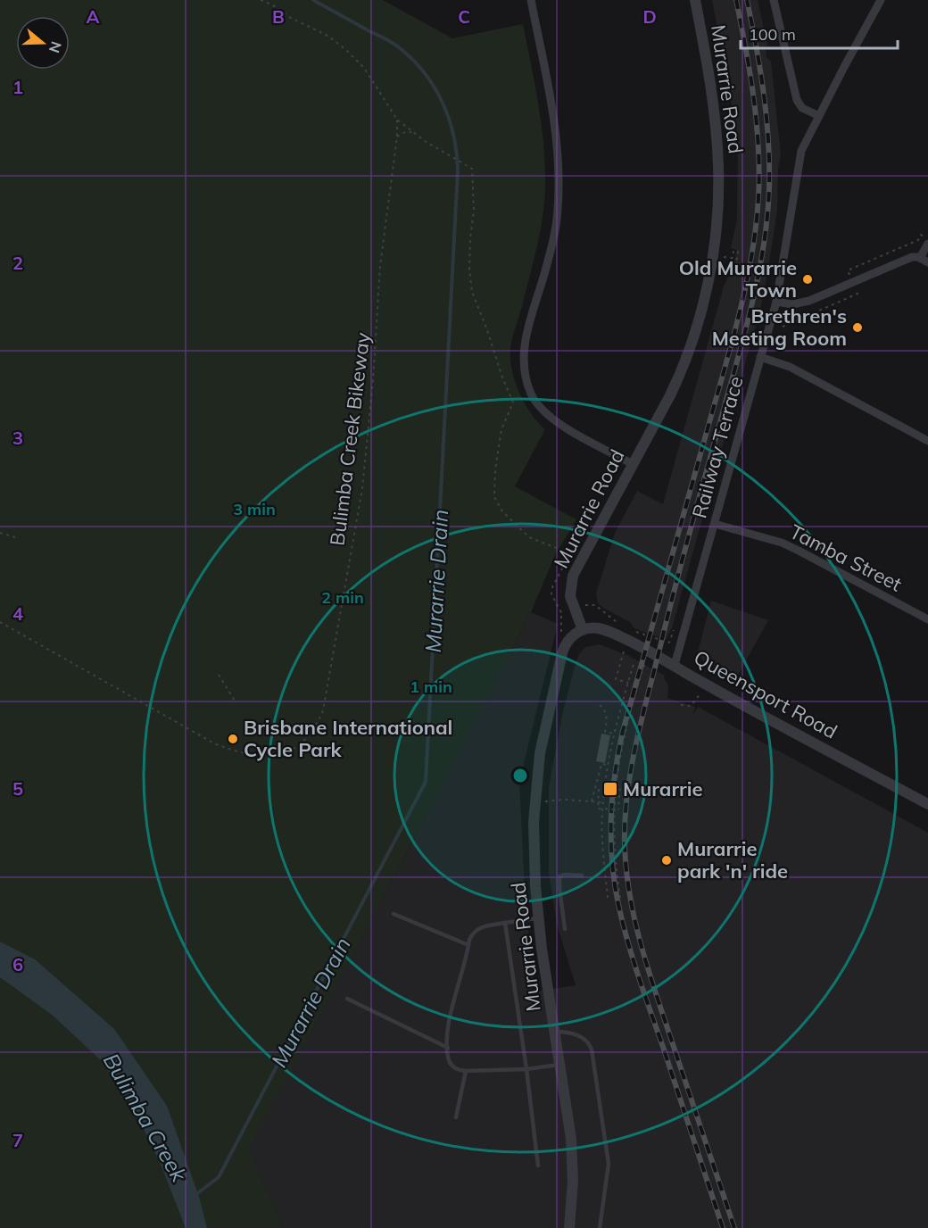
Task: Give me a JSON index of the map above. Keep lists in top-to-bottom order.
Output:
{
  "streets": {
    "street": [
      "Murarrie Road",
      "Railway Terrace",
      "Tamba Street",
      "Queensport Road"
    ],
    "path": ["Bulimba Creek Bikeway"]
  },
  "crossings": [
    ["Murarrie Road", "Queensport Road"],
    ["Railway Terrace", "Tamba Street"],
    ["Railway Terrace", "Queensport Road"]
  ],
  "water": ["Murarrie Drain", "Bulimba Creek"],
  "places": {
    "other": [
      "Old Murarrie Town",
      "Brethren's Meeting Room",
      "Brisbane International Cycle Park",
      "Murarrie park 'n' ride"
    ],
    "transit": ["Murarrie"]
  },
  "scale_bar": "100 m",
  "north": "right",
  "grid": {
    "columns": [
      "A",
      "B",
      "C",
      "D"
    ],
    "rows": [
      "1",
      "2",
      "3",
      "4",
      "5",
      "6",
      "7"
    ]
  },
  "rings": ["3 min", "2 min", "1 min"]
}
